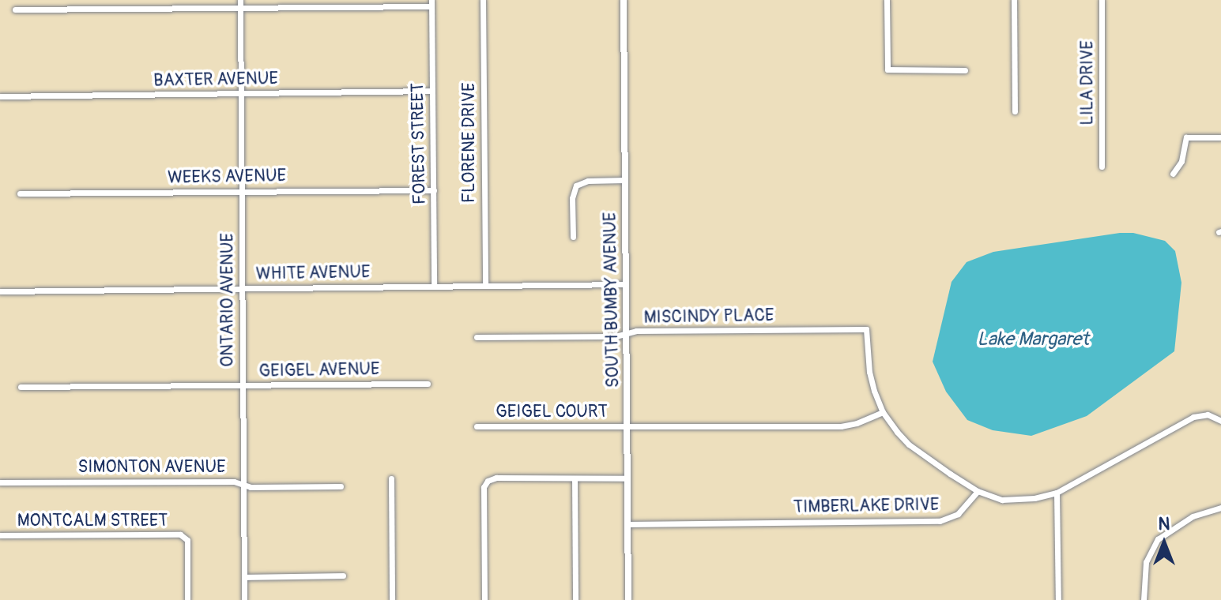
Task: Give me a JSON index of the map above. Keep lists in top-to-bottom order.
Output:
{
  "streets": {
    "street": [
      "BAXTER AVENUE",
      "LILA DRIVE",
      "FLORENE DRIVE",
      "FOREST STREET",
      "WEEKS AVENUE",
      "WHITE AVENUE",
      "ONTARIO AVENUE",
      "SOUTH BUMBY AVENUE",
      "MISCINDY PLACE",
      "GEIGEL AVENUE",
      "GEIGEL COURT",
      "SIMONTON AVENUE",
      "TIMBERLAKE DRIVE",
      "MONTCALM STREET"
    ]
  },
  "crossings": [
    ["BAXTER AVENUE", "FOREST STREET"],
    ["BAXTER AVENUE", "ONTARIO AVENUE"],
    ["FLORENE DRIVE", "WHITE AVENUE"],
    ["FOREST STREET", "WEEKS AVENUE"],
    ["FOREST STREET", "WHITE AVENUE"],
    ["WEEKS AVENUE", "ONTARIO AVENUE"],
    ["WHITE AVENUE", "ONTARIO AVENUE"],
    ["WHITE AVENUE", "SOUTH BUMBY AVENUE"],
    ["ONTARIO AVENUE", "GEIGEL AVENUE"],
    ["ONTARIO AVENUE", "SIMONTON AVENUE"],
    ["SOUTH BUMBY AVENUE", "MISCINDY PLACE"],
    ["SOUTH BUMBY AVENUE", "GEIGEL COURT"],
    ["SOUTH BUMBY AVENUE", "TIMBERLAKE DRIVE"]
  ],
  "water": ["Lake Margaret"],
  "north": "top"
}
